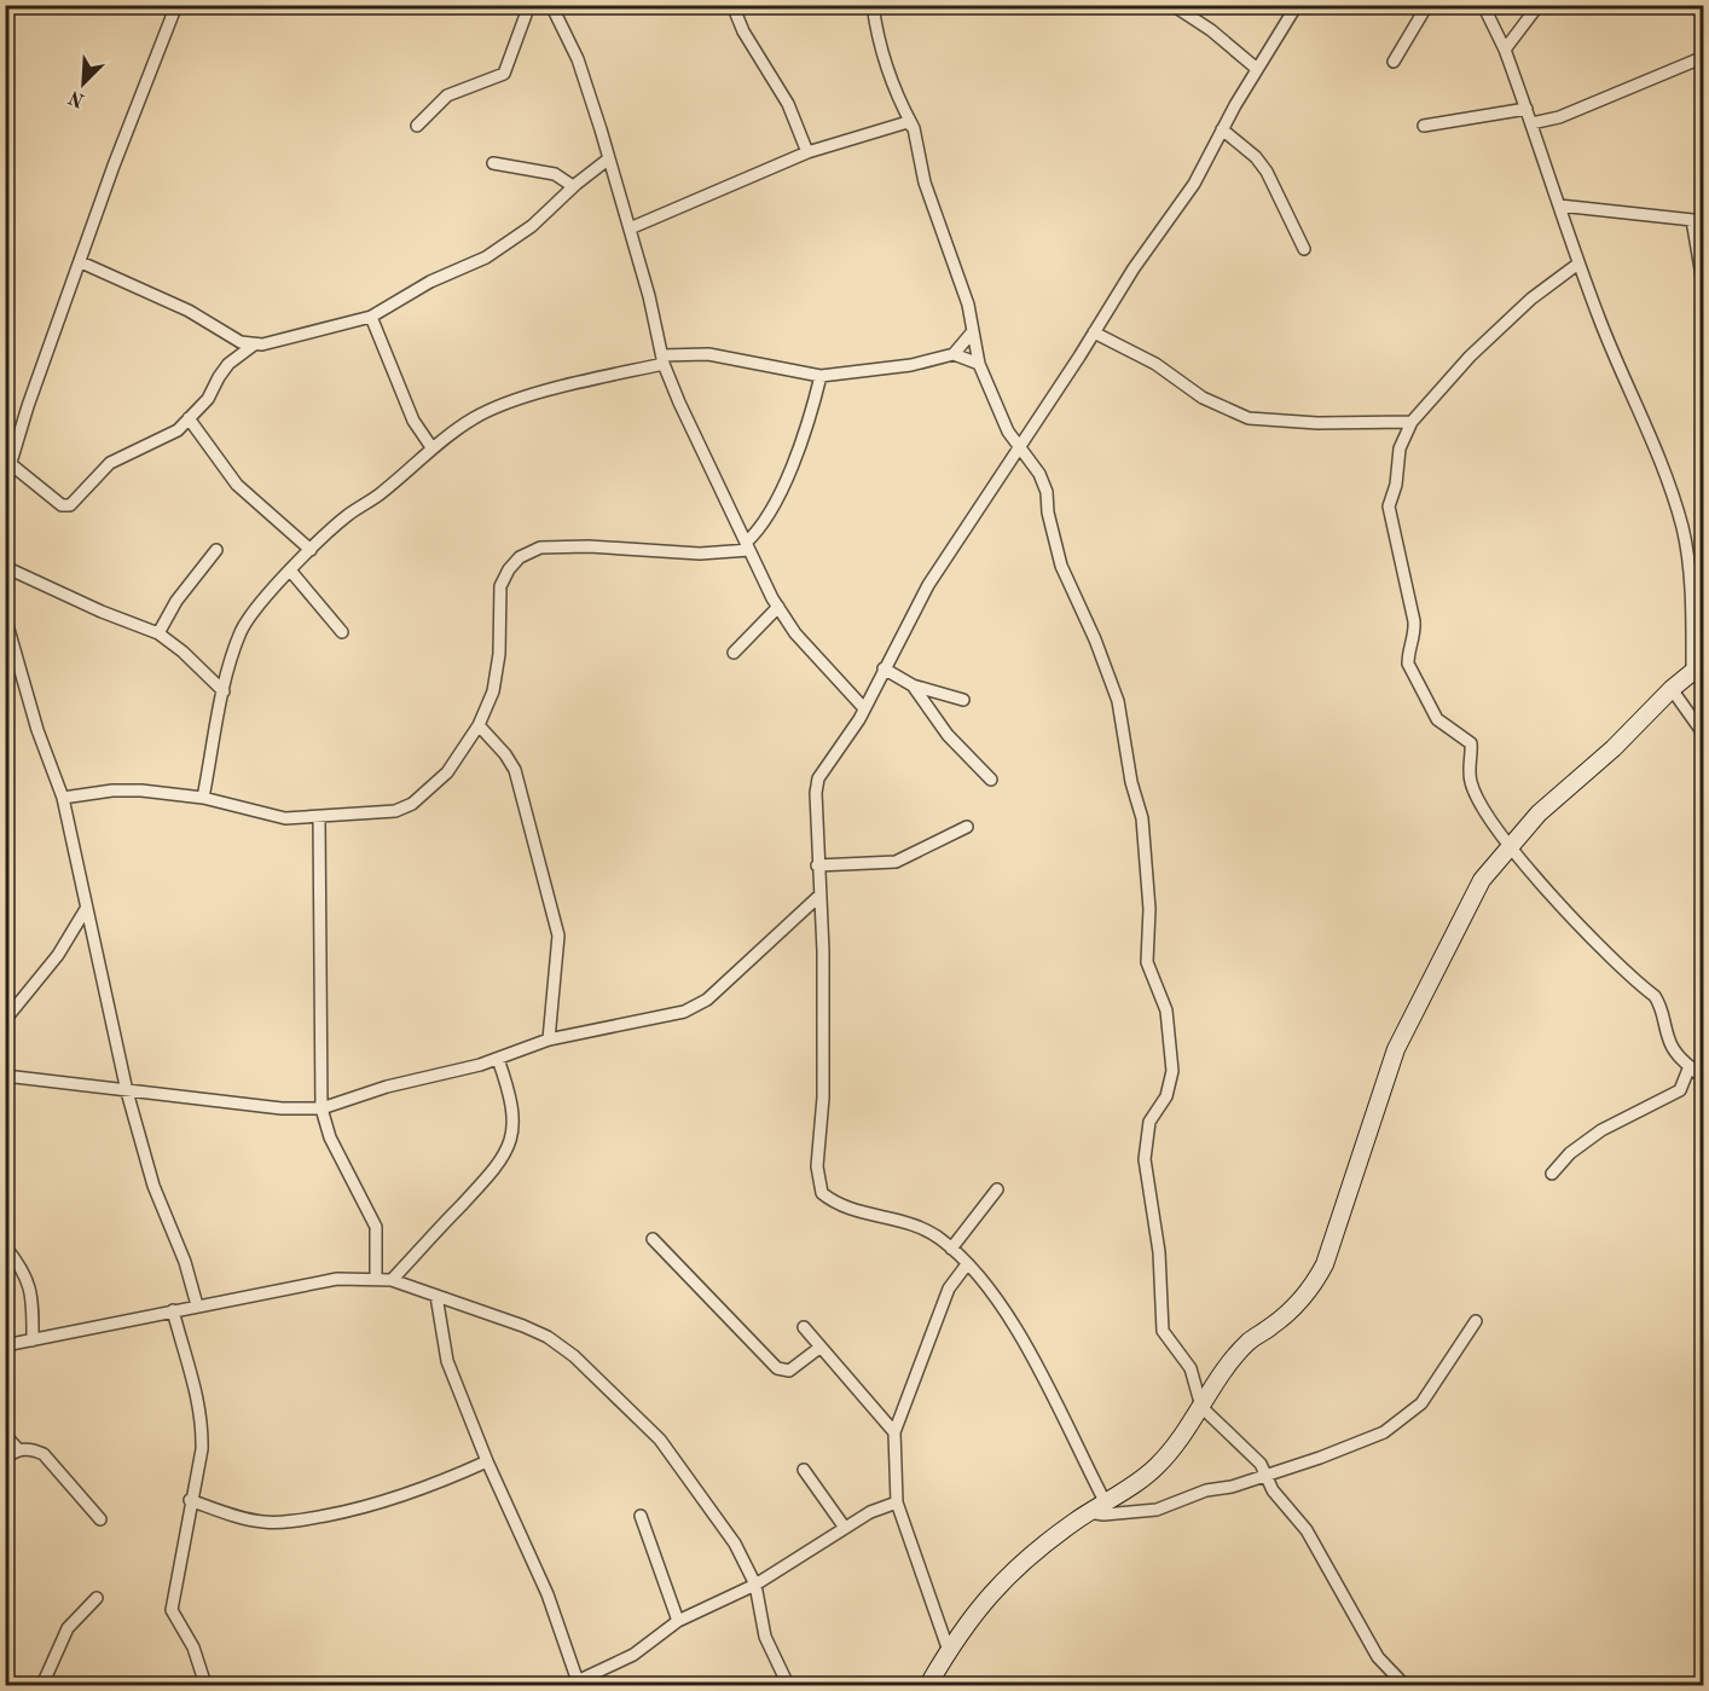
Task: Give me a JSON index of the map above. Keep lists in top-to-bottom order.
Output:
{
  "north": "bottom left"
}
